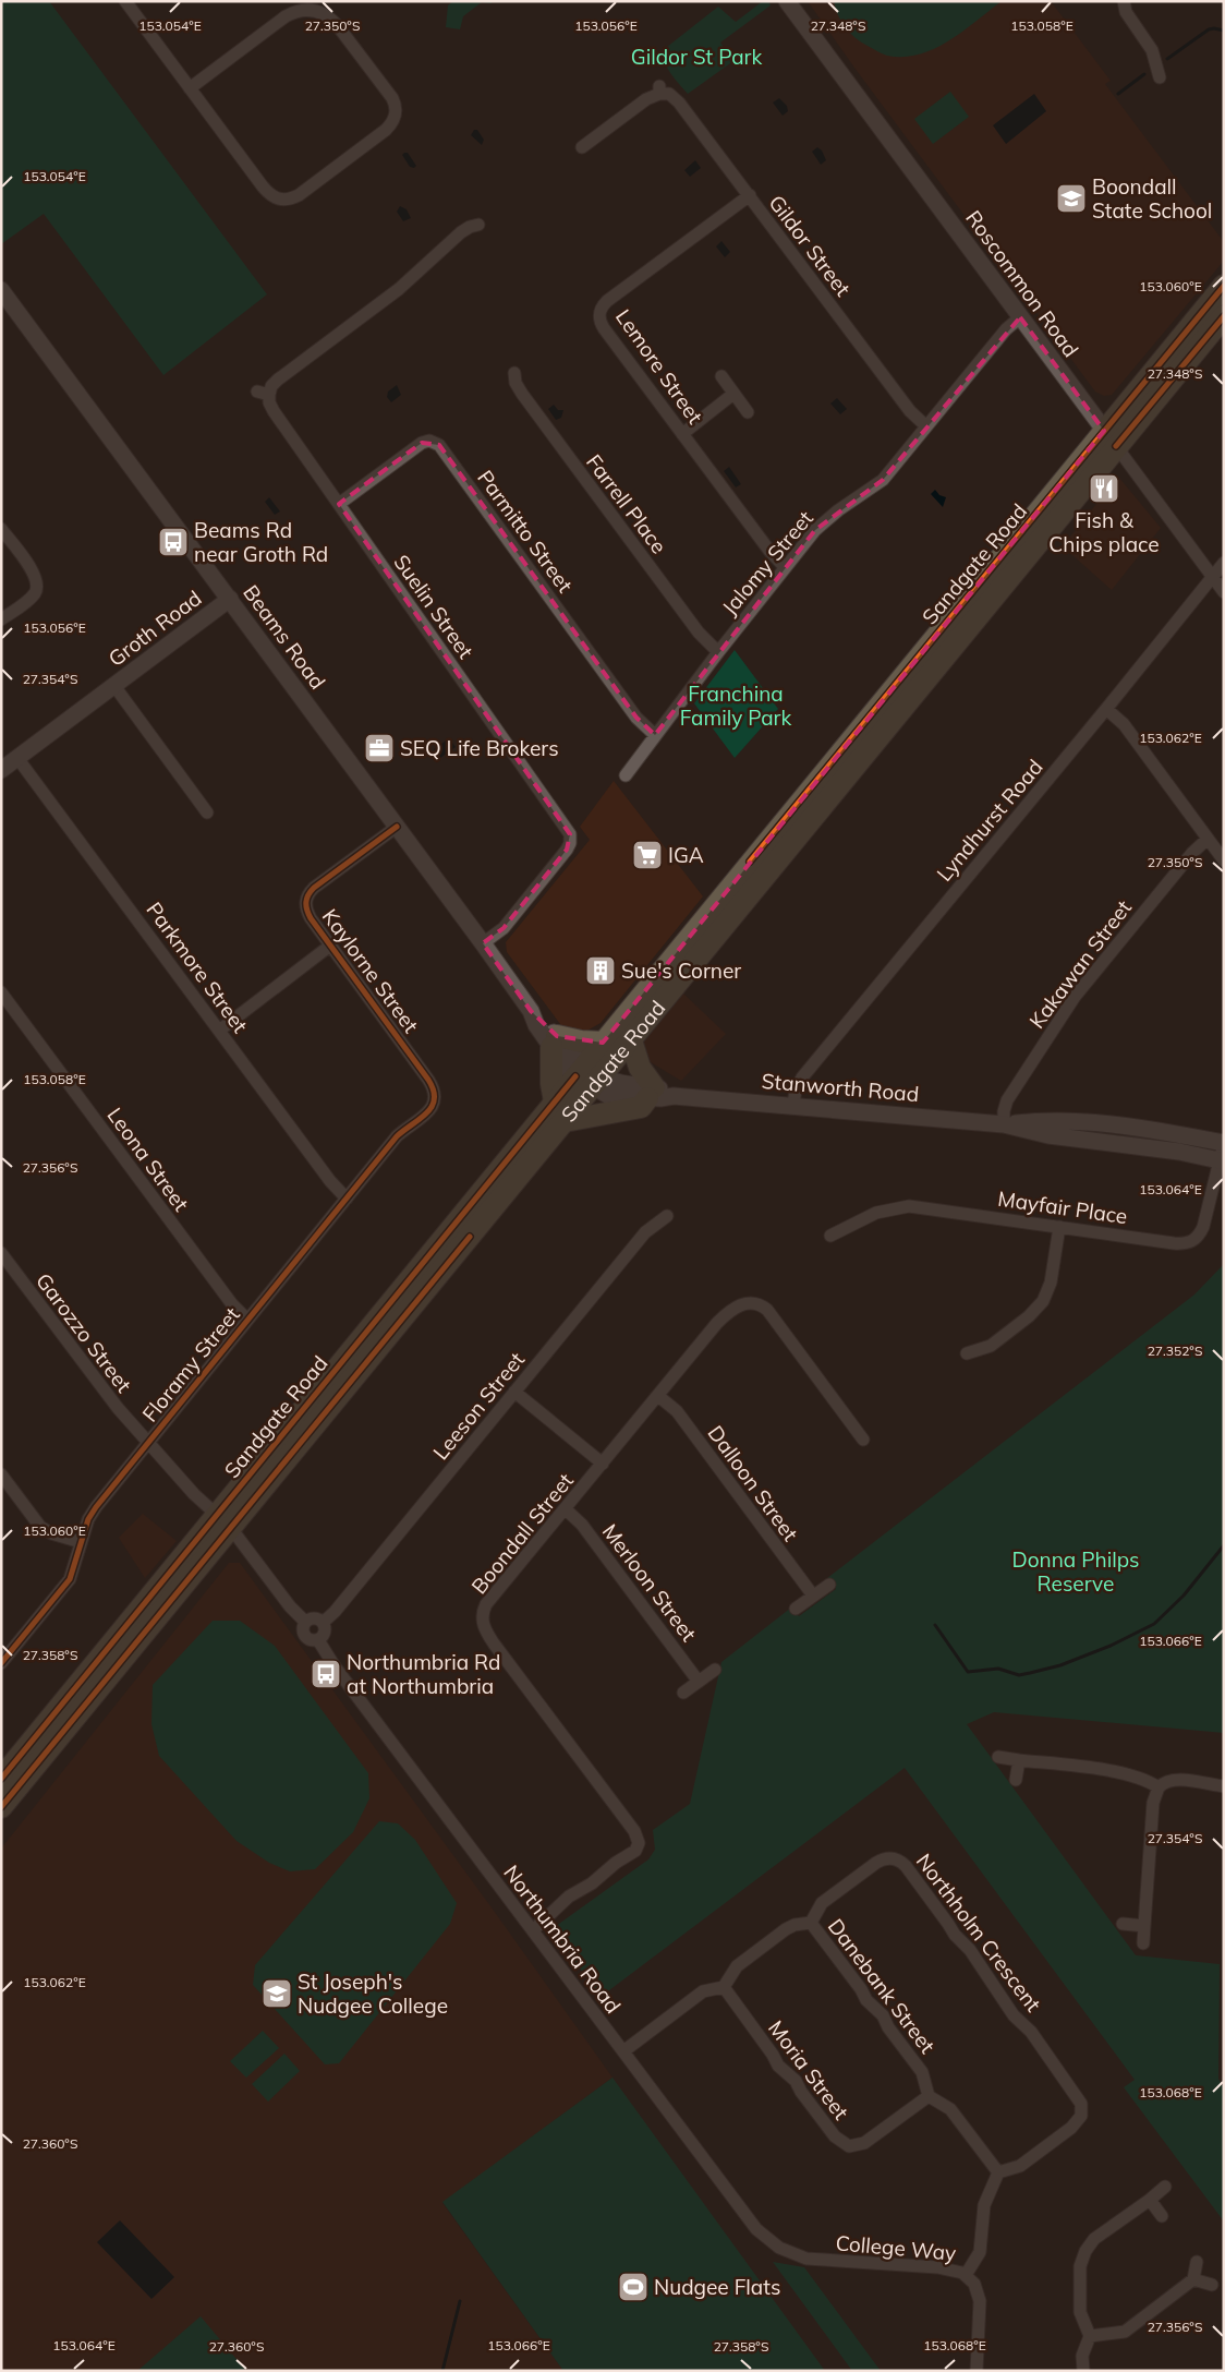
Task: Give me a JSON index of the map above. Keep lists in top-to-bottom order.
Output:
{
  "streets": {
    "highway": ["Sandgate Road"],
    "main road": [
      "Roscommon Road",
      "Groth Road",
      "Beams Road",
      "Stanworth Road"
    ],
    "street": [
      "Gildor Street",
      "Lemore Street",
      "Farrell Place",
      "Parmitto Street",
      "Jalomy Street",
      "Suelin Street",
      "Lyndhurst Road",
      "Kakawan Street",
      "Parkmore Street",
      "Kaylorne Street",
      "Leona Street",
      "Mayfair Place",
      "Garozzo Street",
      "Floramy Street",
      "Leeson Street",
      "Dalloon Street",
      "Boondall Street",
      "Merloon Street",
      "Northholm Crescent",
      "Northumbria Road",
      "Danebank Street",
      "Moria Street",
      "College Way"
    ]
  },
  "crossings": [
    ["Gildor Street", "Lemore Street"],
    ["Gildor Street", "Jalomy Street"],
    ["Roscommon Road", "Jalomy Street"],
    ["Roscommon Road", "Sandgate Road"],
    ["Roscommon Road", "Lyndhurst Road"],
    ["Lemore Street", "Jalomy Street"],
    ["Farrell Place", "Jalomy Street"],
    ["Parmitto Street", "Jalomy Street"],
    ["Parmitto Street", "Suelin Street"],
    ["Sandgate Road", "Beams Road"],
    ["Sandgate Road", "Stanworth Road"],
    ["Sandgate Road", "Garozzo Street"],
    ["Suelin Street", "Beams Road"],
    ["Groth Road", "Beams Road"],
    ["Groth Road", "Parkmore Street"],
    ["Beams Road", "Kaylorne Street"],
    ["Beams Road", "Stanworth Road"],
    ["Lyndhurst Road", "Stanworth Road"],
    ["Kakawan Street", "Stanworth Road"],
    ["Parkmore Street", "Floramy Street"],
    ["Kaylorne Street", "Floramy Street"],
    ["Stanworth Road", "Mayfair Place"],
    ["Leona Street", "Floramy Street"],
    ["Garozzo Street", "Floramy Street"],
    ["Leeson Street", "Northumbria Road"],
    ["Dalloon Street", "Boondall Street"],
    ["Boondall Street", "Merloon Street"],
    ["Boondall Street", "Northumbria Road"],
    ["Northholm Crescent", "Danebank Street"],
    ["Northumbria Road", "College Way"],
    ["Danebank Street", "Moria Street"]
  ],
  "parks": ["Gildor St Park", "Franchina Family Park", "Donna Philps Reserve"],
  "places": {
    "school or university": ["Boondall State School", "St Joseph's Nudgee College"],
    "restaurant": ["Fish & Chips place"],
    "bus stop": ["Beams Rd near Groth Rd", "Northumbria Rd at Northumbria"],
    "office": ["SEQ Life Brokers"],
    "supermarket": ["IGA"],
    "building": ["Sue's Corner"],
    "sports": ["Nudgee Flats"]
  },
  "coordinates": [
    "27.350°S",
    "27.348°S",
    "153.054°E",
    "153.056°E",
    "153.058°E",
    "153.060°E",
    "27.354°S",
    "153.062°E",
    "27.356°S",
    "153.064°E",
    "27.352°S",
    "153.066°E",
    "27.358°S",
    "153.068°E",
    "27.360°S"
  ]
}
